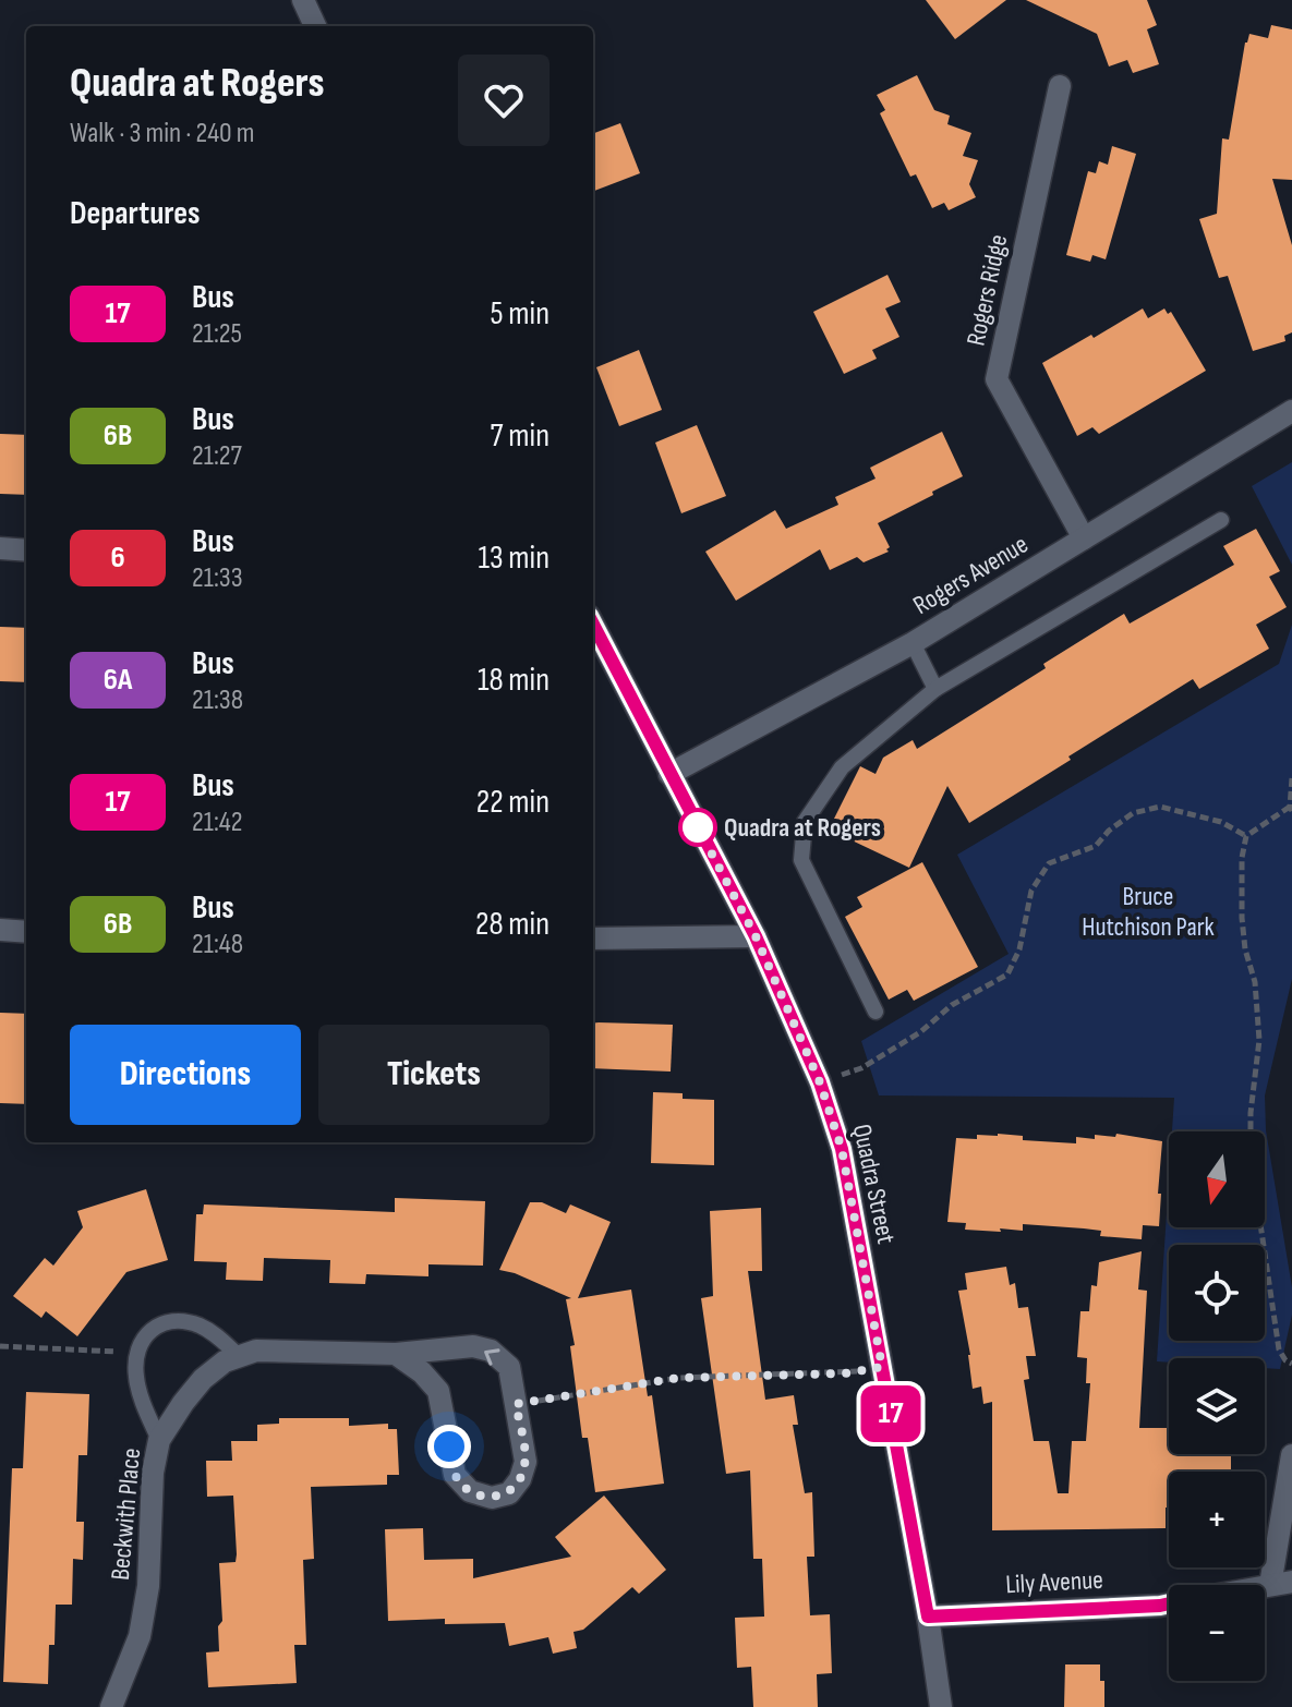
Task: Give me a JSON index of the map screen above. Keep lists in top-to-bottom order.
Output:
{
  "streets": {
    "street": [
      "Rogers Ridge",
      "Rogers Avenue",
      "Quadra Street",
      "Beckwith Place",
      "Lily Avenue"
    ]
  },
  "crossings": [
    ["Rogers Ridge", "Rogers Avenue"],
    ["Rogers Avenue", "Quadra Street"],
    ["Quadra Street", "Lily Avenue"]
  ],
  "parks": ["Bruce Hutchison Park"],
  "places": ["Quadra at Rogers"],
  "lines": ["bus line 17"],
  "north": "bottom",
  "page": {
    "on_map": "17",
    "heading": [
      ["Quadra at Rogers", "Walk · 3 min · 240 m"],
      "Departures"
    ],
    "list": [
      {
        "mark": "17",
        "name": "Bus",
        "note": "21:25",
        "value": "5 min"
      },
      {
        "mark": "6B",
        "name": "Bus",
        "note": "21:27",
        "value": "7 min"
      },
      {
        "mark": "6",
        "name": "Bus",
        "note": "21:33",
        "value": "13 min"
      },
      {
        "mark": "6A",
        "name": "Bus",
        "note": "21:38",
        "value": "18 min"
      },
      {
        "mark": "17",
        "name": "Bus",
        "note": "21:42",
        "value": "22 min"
      },
      {
        "mark": "6B",
        "name": "Bus",
        "note": "21:48",
        "value": "28 min"
      }
    ],
    "buttons": ["Directions", "Tickets"],
    "map_buttons": ["+", "−"]
  }
}
